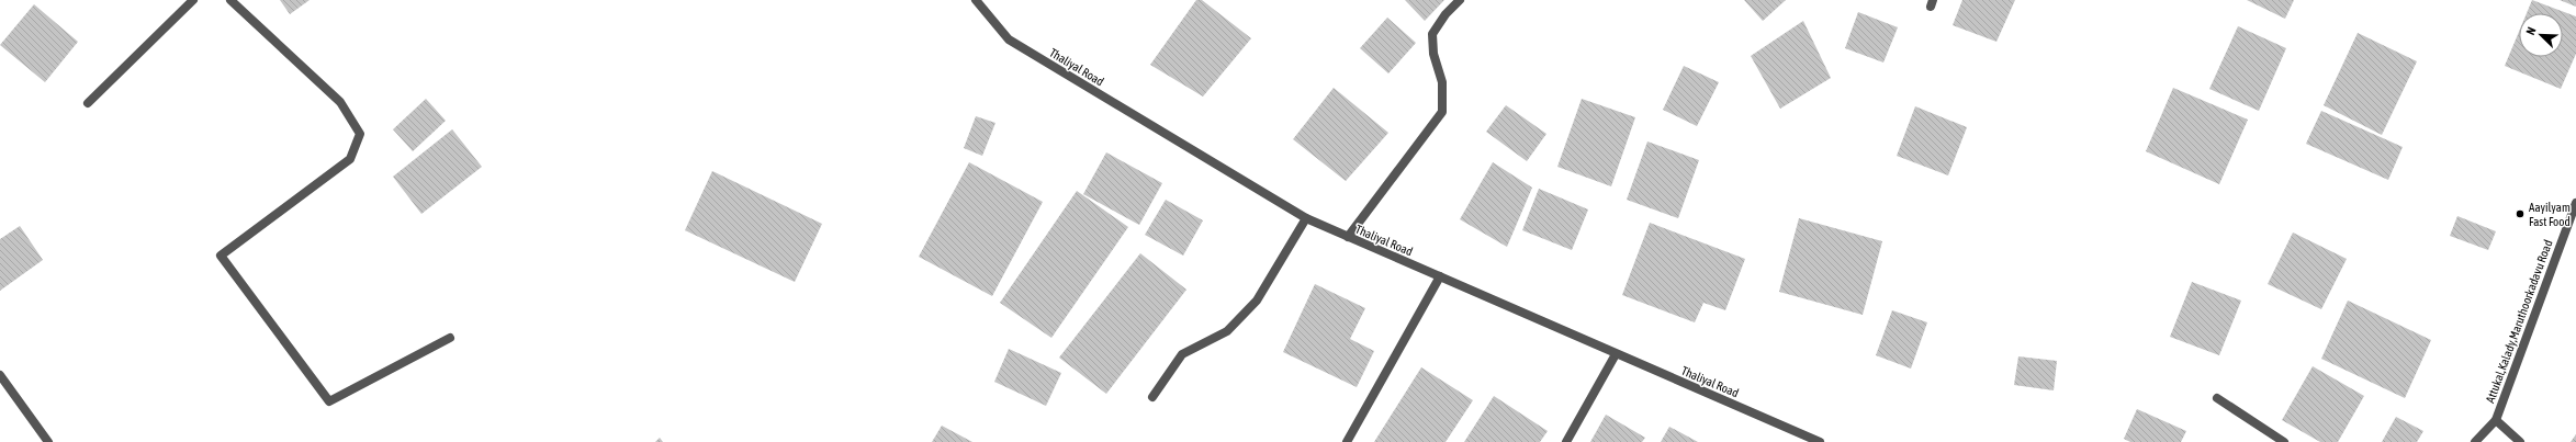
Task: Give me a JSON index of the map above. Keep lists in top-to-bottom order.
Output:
{
  "streets": {
    "street": ["Thaliyal Road", "Attukal,Kalady,Maruthoorkadavu Road"]
  },
  "places": ["Aayilyam Fast Food"],
  "north": "top left"
}
